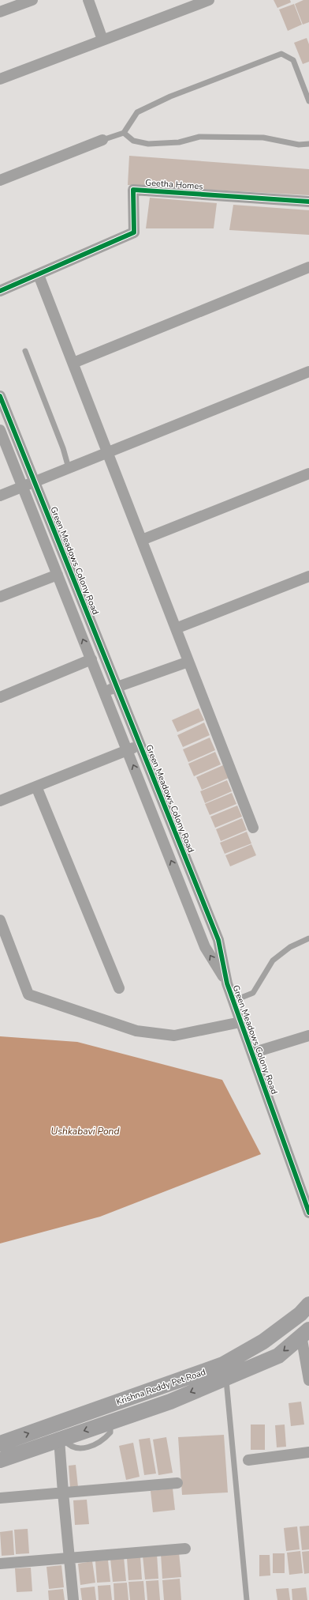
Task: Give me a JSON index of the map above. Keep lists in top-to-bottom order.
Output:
{
  "streets": {
    "main road": ["Krishna Reddy Pet Road"],
    "street": ["Geetha Homes", "Green Meadows Colony Road"]
  },
  "water": ["Ushkabavi Pond"]
}
